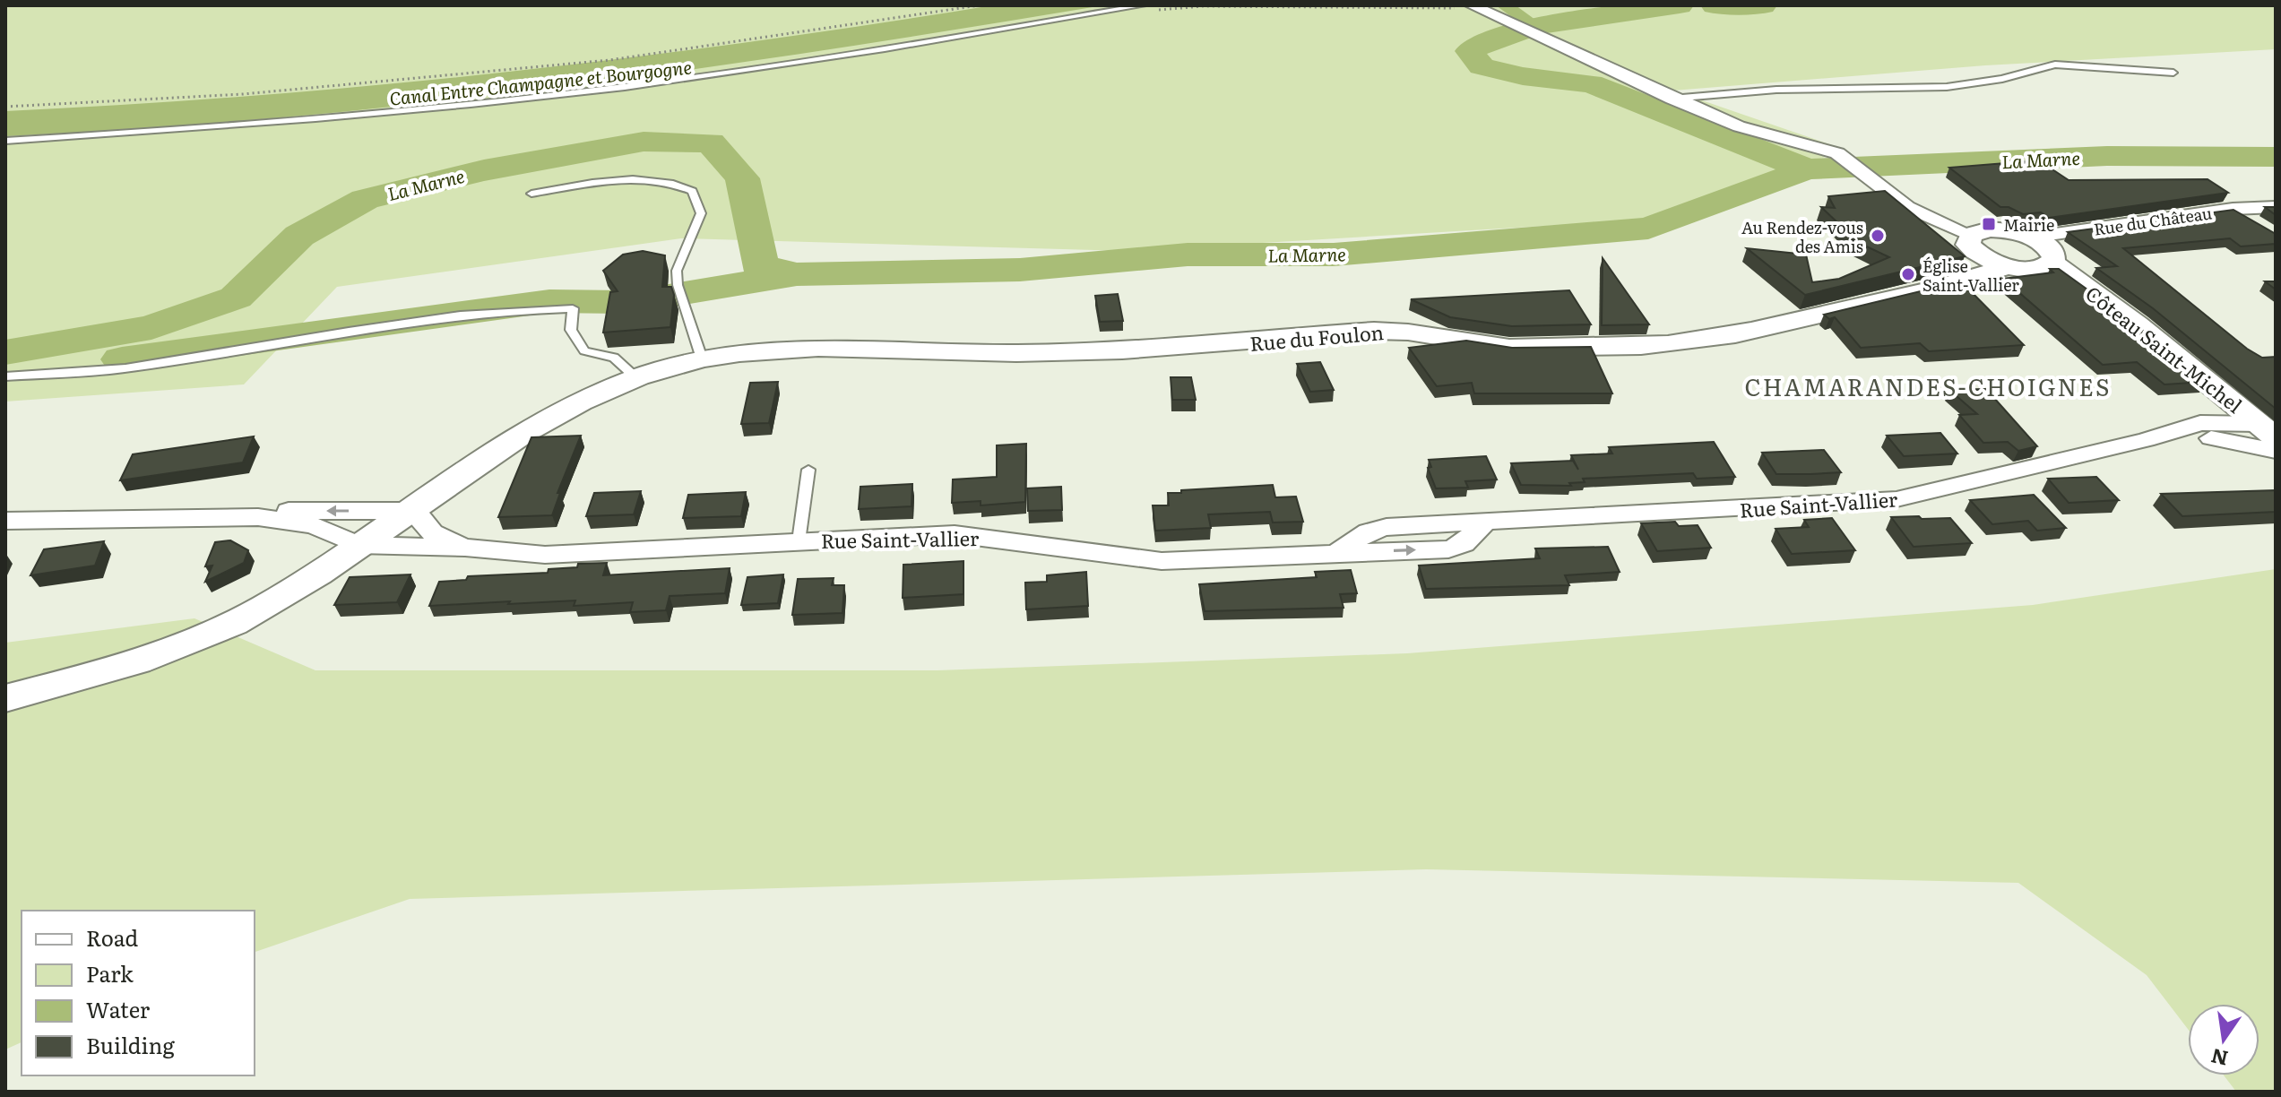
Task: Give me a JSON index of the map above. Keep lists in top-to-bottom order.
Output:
{
  "streets": {
    "street": [
      "Rue du Château",
      "Rue du Foulon",
      "Côteau Saint-Michel",
      "Rue Saint-Vallier"
    ]
  },
  "crossings": [
    ["Rue du Château", "Côteau Saint-Michel"],
    ["Côteau Saint-Michel", "Rue Saint-Vallier"]
  ],
  "districts": ["CHAMARANDES-CHOIGNES"],
  "water": ["Canal Entre Champagne et Bourgogne", "La Marne"],
  "places": {
    "transit": ["Mairie"],
    "other": ["Au Rendez-vous des Amis", "Église Saint-Vallier"]
  },
  "legend": [
    "Road",
    "Park",
    "Water",
    "Building"
  ],
  "north": "bottom"
}
